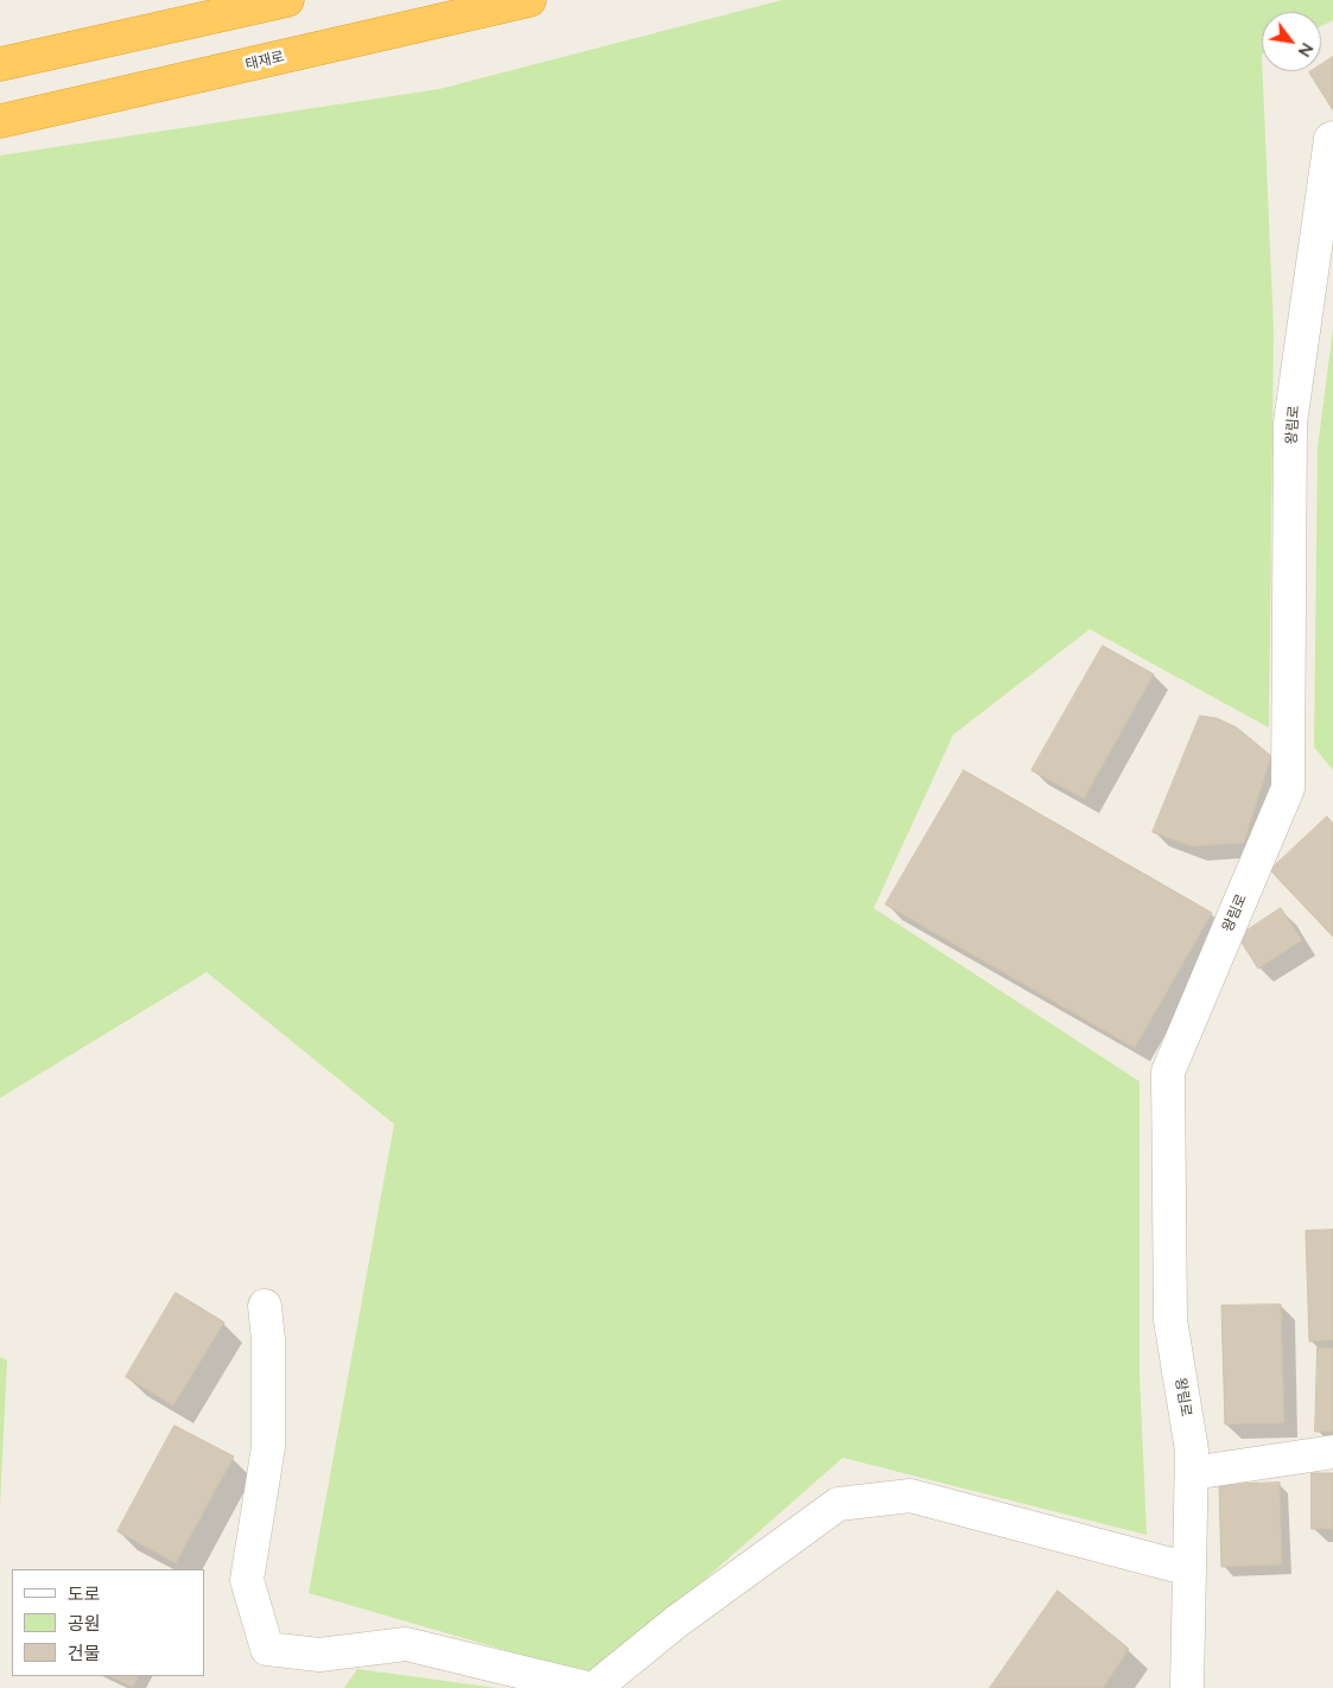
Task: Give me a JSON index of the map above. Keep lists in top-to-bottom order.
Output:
{
  "streets": {
    "highway": ["태재로"],
    "street": ["왕림로"]
  },
  "legend": ["도로", "공원", "건물"],
  "north": "bottom right"
}
